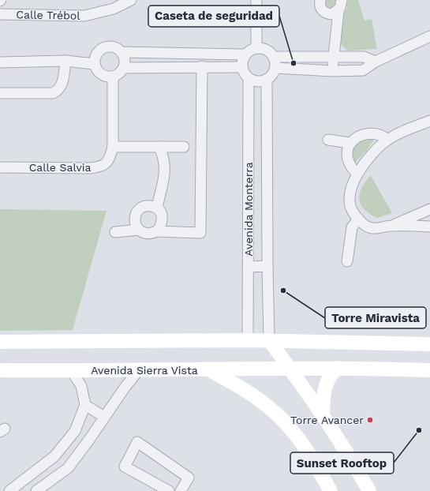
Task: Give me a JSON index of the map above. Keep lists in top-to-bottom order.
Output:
{
  "streets": {
    "main road": ["Avenida Sierra Vista"],
    "street": ["Calle Trébol", "Calle Salvia", "Avenida Monterra"]
  },
  "places": [
    "Caseta de seguridad",
    "Torre Miravista",
    "Torre Avancer",
    "Sunset Rooftop"
  ]
}
